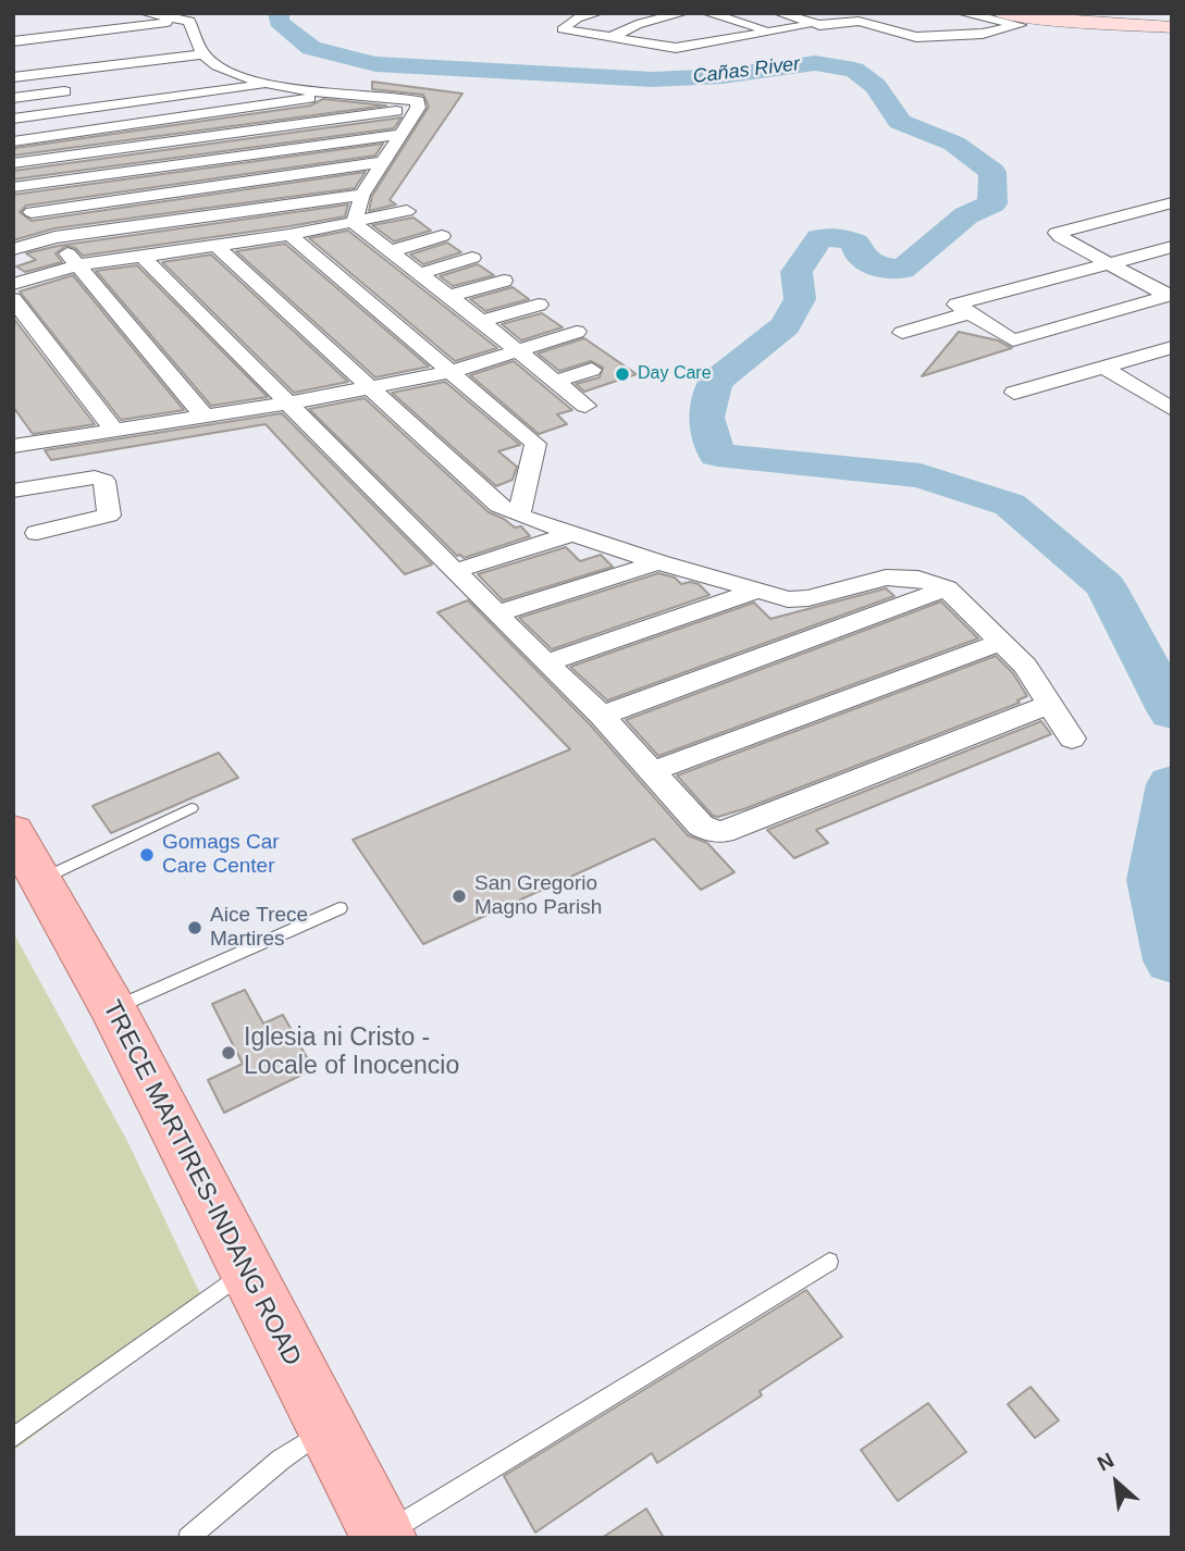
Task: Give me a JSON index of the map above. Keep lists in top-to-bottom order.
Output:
{
  "streets": {
    "main road": ["TRECE MARTIRES-INDANG ROAD"]
  },
  "water": ["Cañas River"],
  "places": [
    "Day Care",
    "Gomags Car Care Center",
    "San Gregorio Magno Parish",
    "Aice Trece Martires",
    "Iglesia ni Cristo - Locale of Inocencio"
  ],
  "north": "top left"
}
